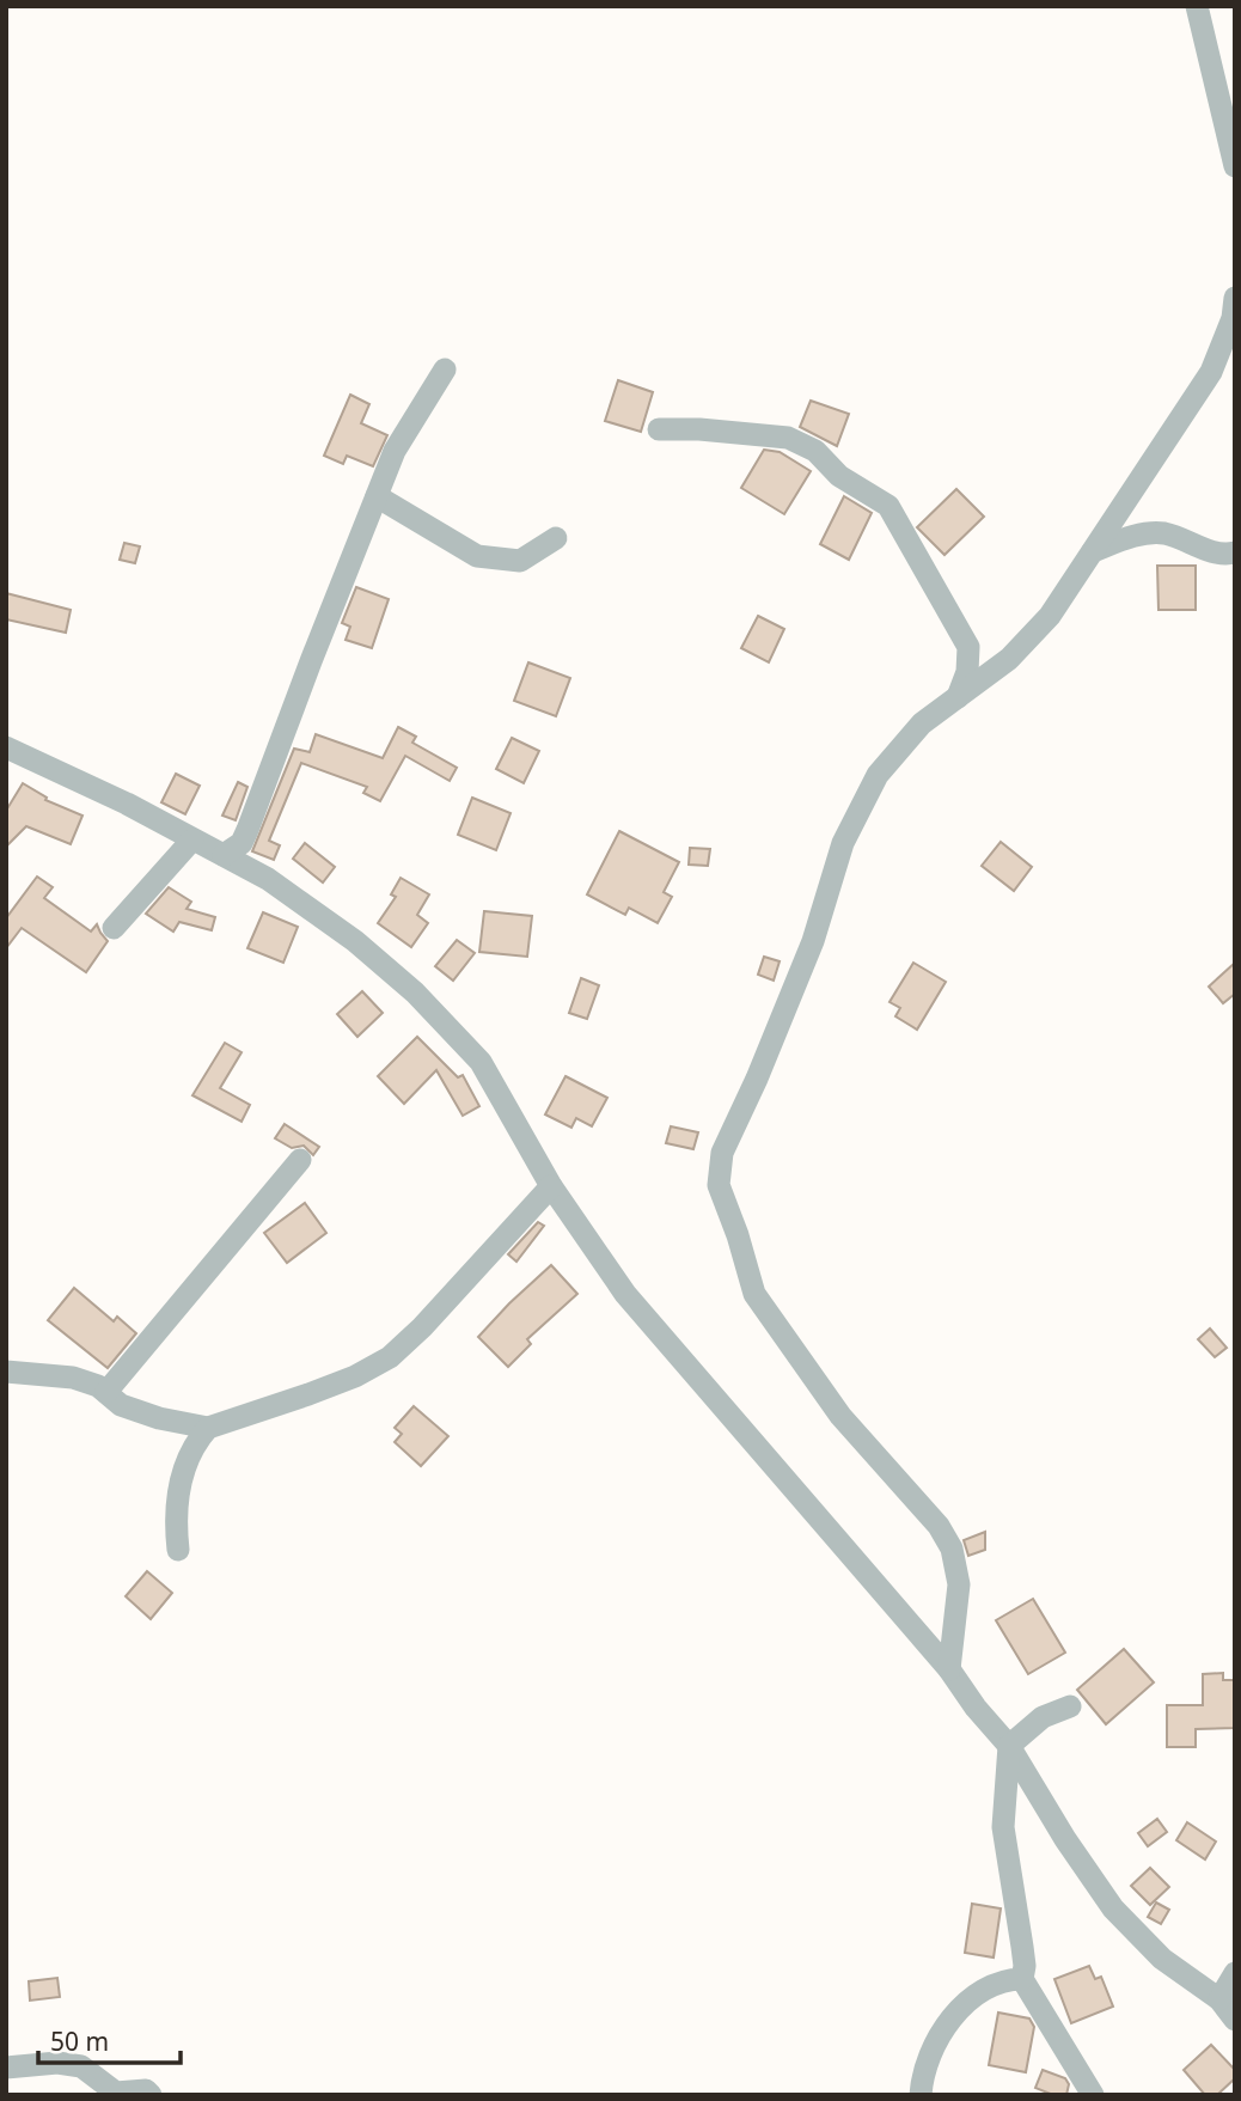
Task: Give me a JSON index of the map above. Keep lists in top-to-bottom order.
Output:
{
  "scale_bar": "50 m"
}
